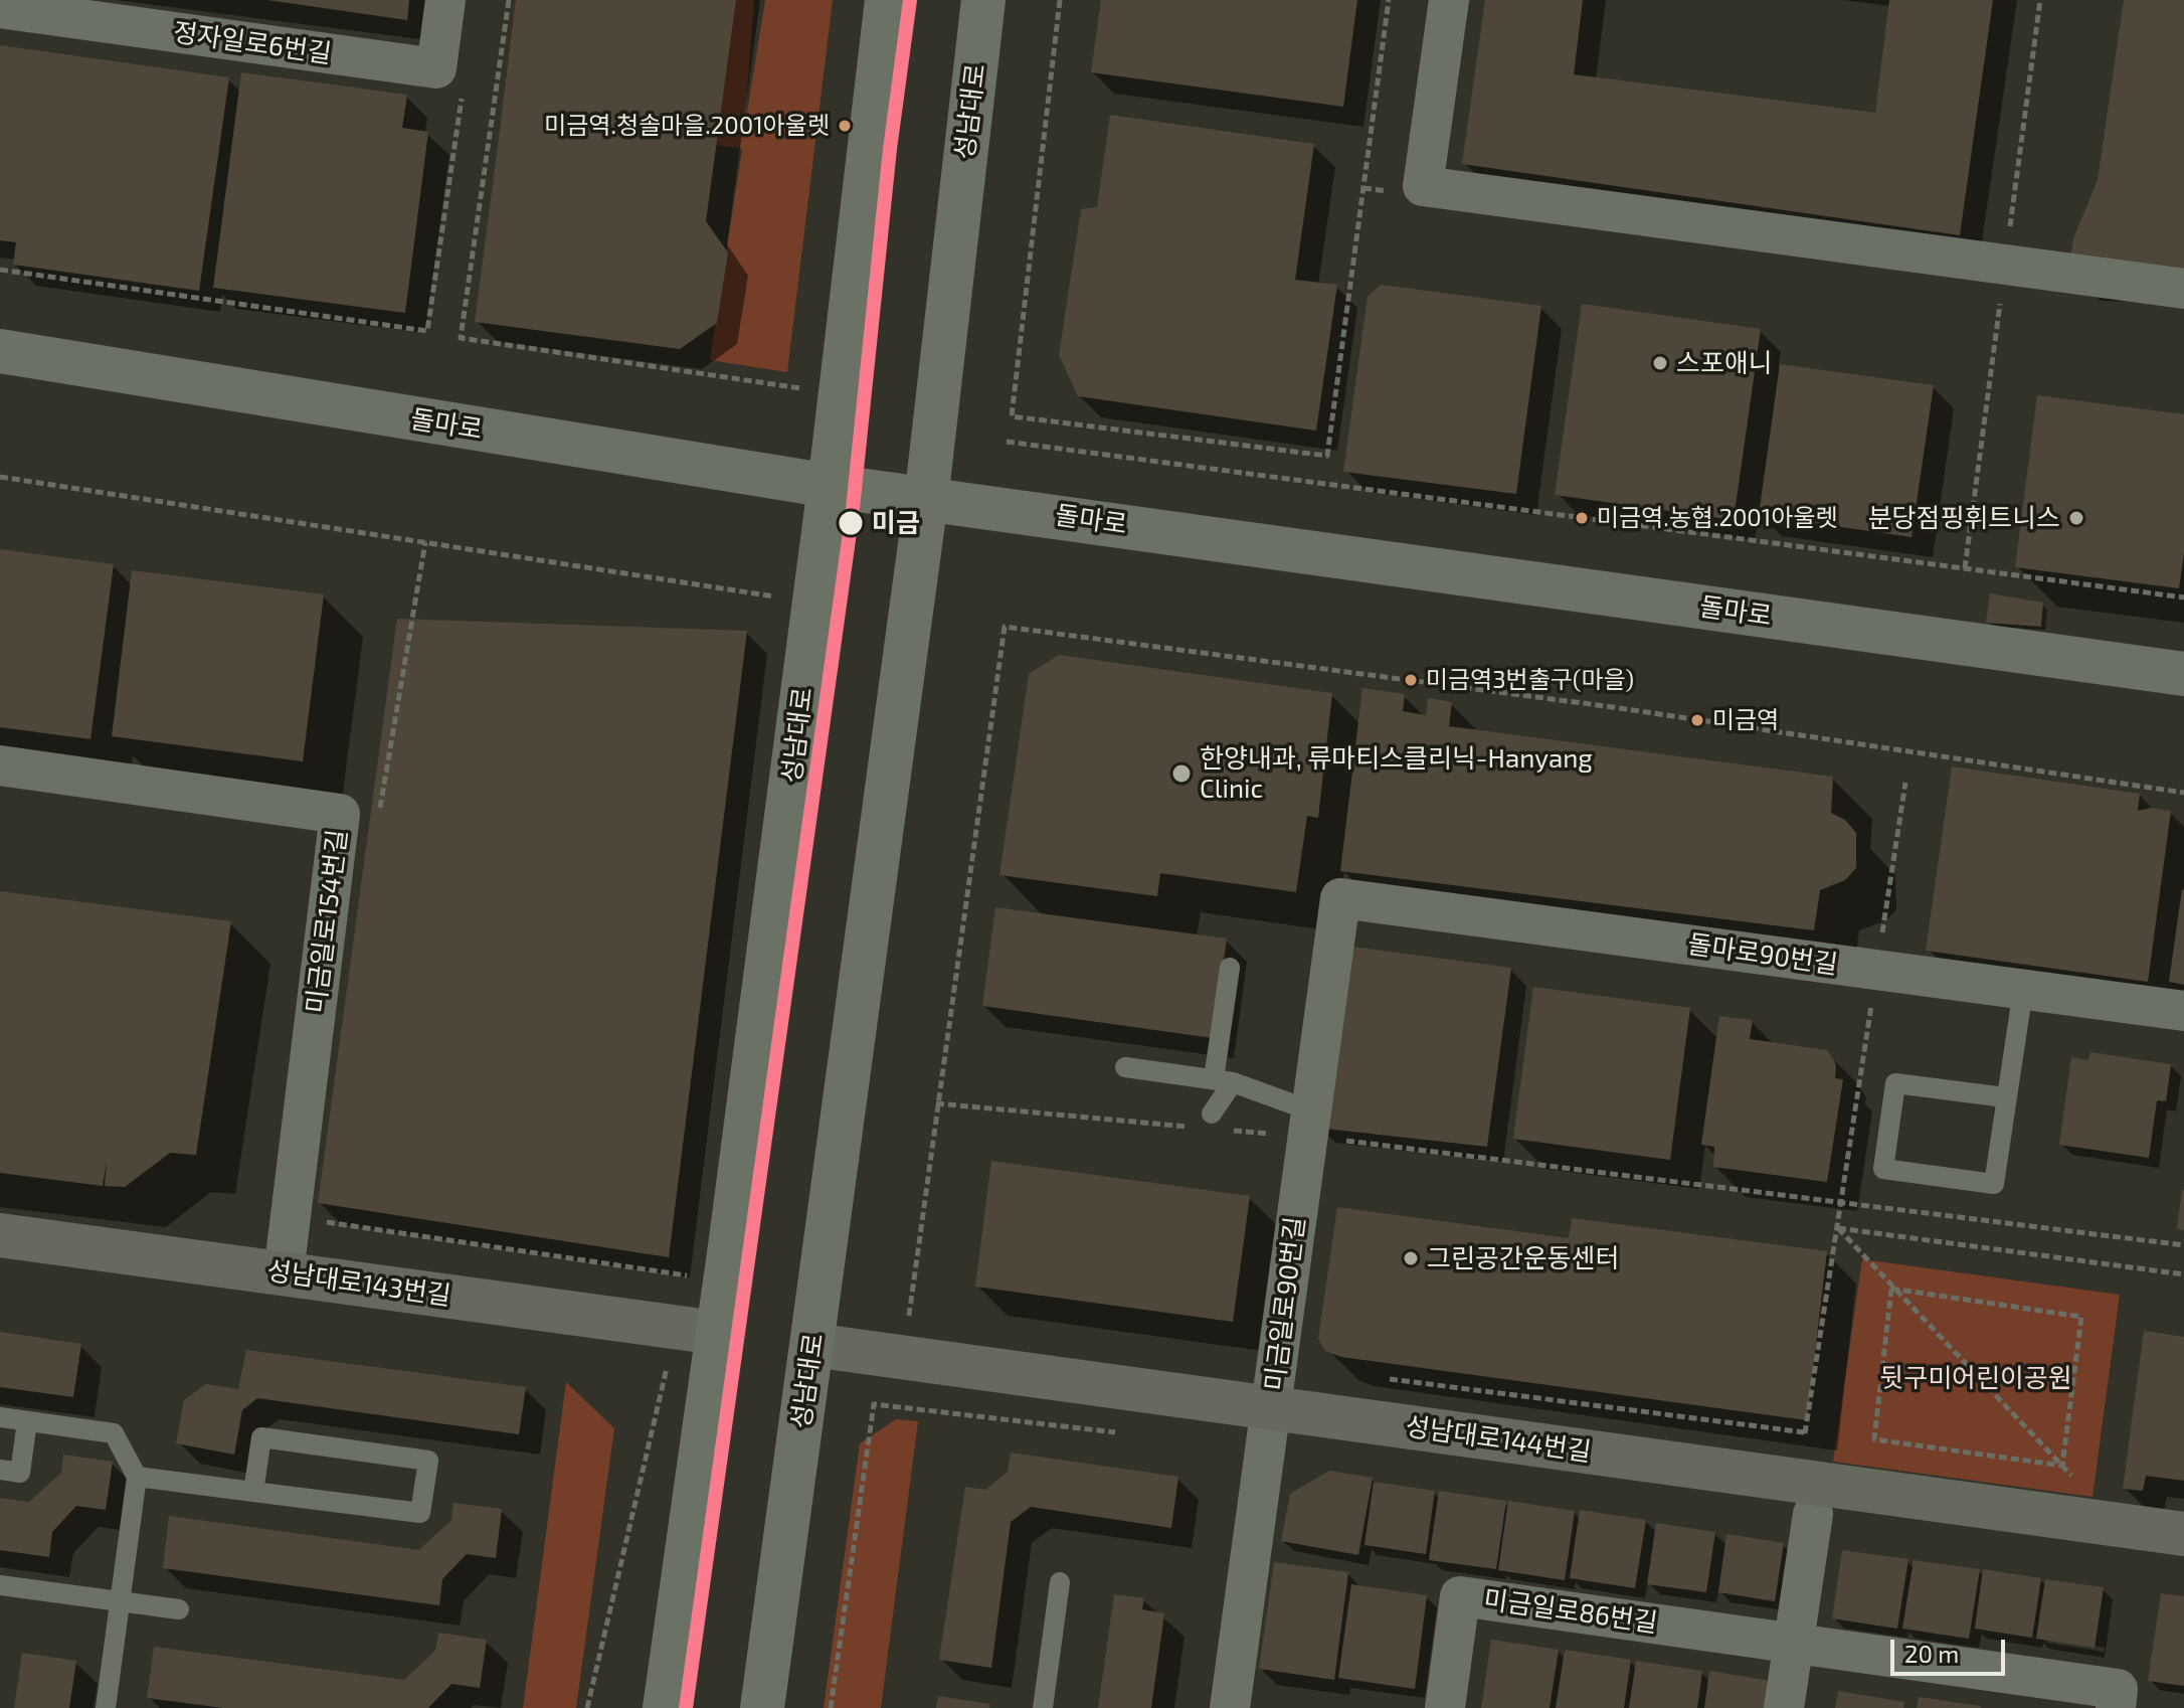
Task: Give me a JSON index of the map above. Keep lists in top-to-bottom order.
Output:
{
  "streets": {
    "main road": ["성남대로", "돌마로"],
    "street": [
      "정자일로6번길",
      "미금일로154번길",
      "돌마로90번길",
      "성남대로143번길",
      "미금일로90번길",
      "성남대로144번길",
      "미금일로86번길"
    ]
  },
  "crossings": [
    ["성남대로", "돌마로"],
    ["성남대로", "성남대로143번길"],
    ["성남대로", "성남대로144번길"],
    ["미금일로154번길", "성남대로143번길"],
    ["돌마로90번길", "미금일로90번길"],
    ["미금일로90번길", "성남대로144번길"]
  ],
  "parks": ["뒷구미어린이공원"],
  "places": [
    "미금역.청솔마을.2001아울렛",
    "스포애니",
    "미금역.농협.2001아울렛",
    "분당점핑휘트니스",
    "미금",
    "미금역3번출구(마을)",
    "미금역",
    "한양내과, 류마티스클리닉-Hanyang Clinic",
    "그린공간운동센터"
  ],
  "scale_bar": "20 m"
}
